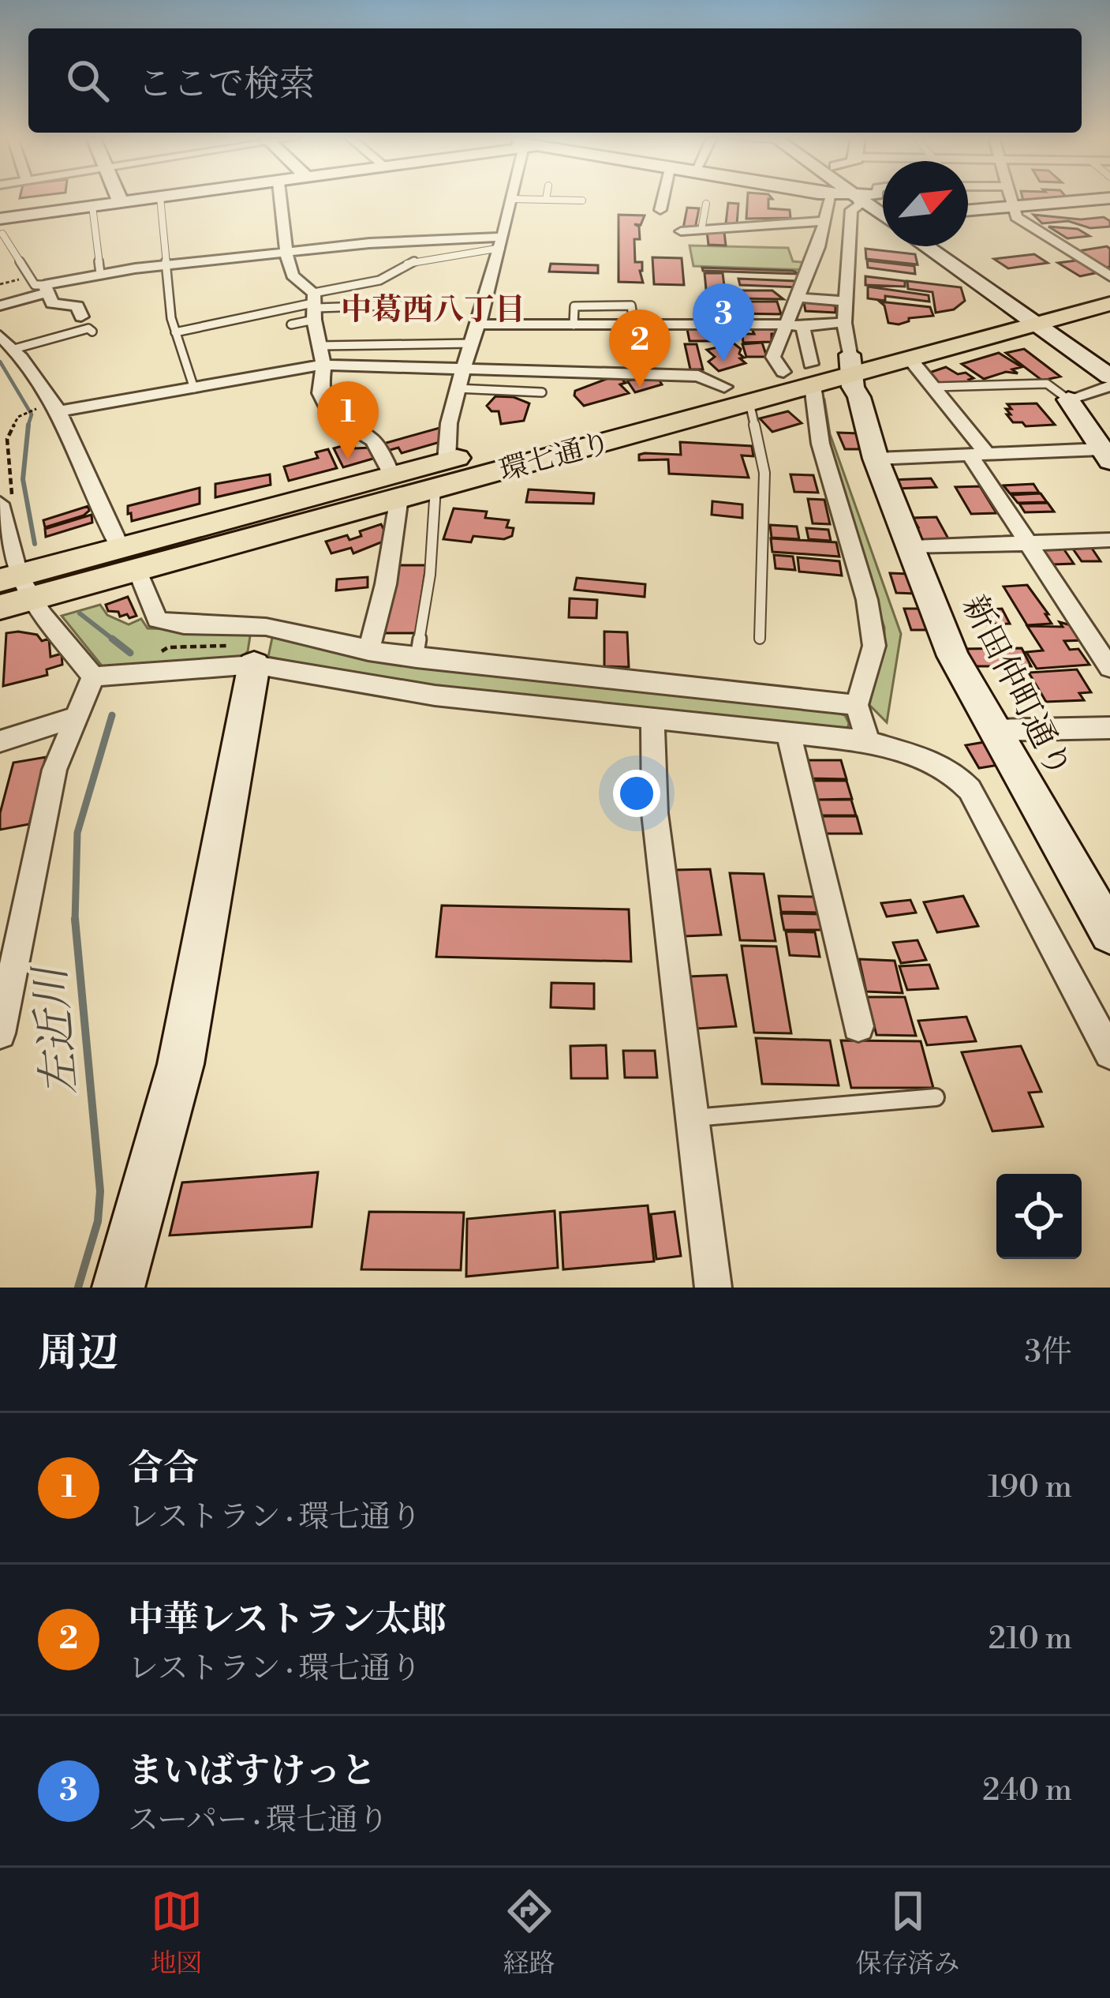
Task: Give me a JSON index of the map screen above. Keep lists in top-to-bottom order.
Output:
{
  "streets": {
    "main road": ["環七通り"],
    "street": ["新田仲町通り"]
  },
  "crossings": [
    ["環七通り", "新田仲町通り"]
  ],
  "districts": ["中葛西八丁目"],
  "water": ["左近川"],
  "north": "top right",
  "page": {
    "search": "ここで検索",
    "pins": ["3", "2", "1"],
    "heading": ["周辺", "3件"],
    "list": [
      {
        "mark": "1",
        "name": "合合",
        "note": "レストラン · 環七通り",
        "value": "190 m"
      },
      {
        "mark": "2",
        "name": "中華レストラン太郎",
        "note": "レストラン · 環七通り",
        "value": "210 m"
      },
      {
        "mark": "3",
        "name": "まいばすけっと",
        "note": "スーパー · 環七通り",
        "value": "240 m"
      }
    ],
    "nav": ["地図", "経路", "保存済み"]
  }
}
